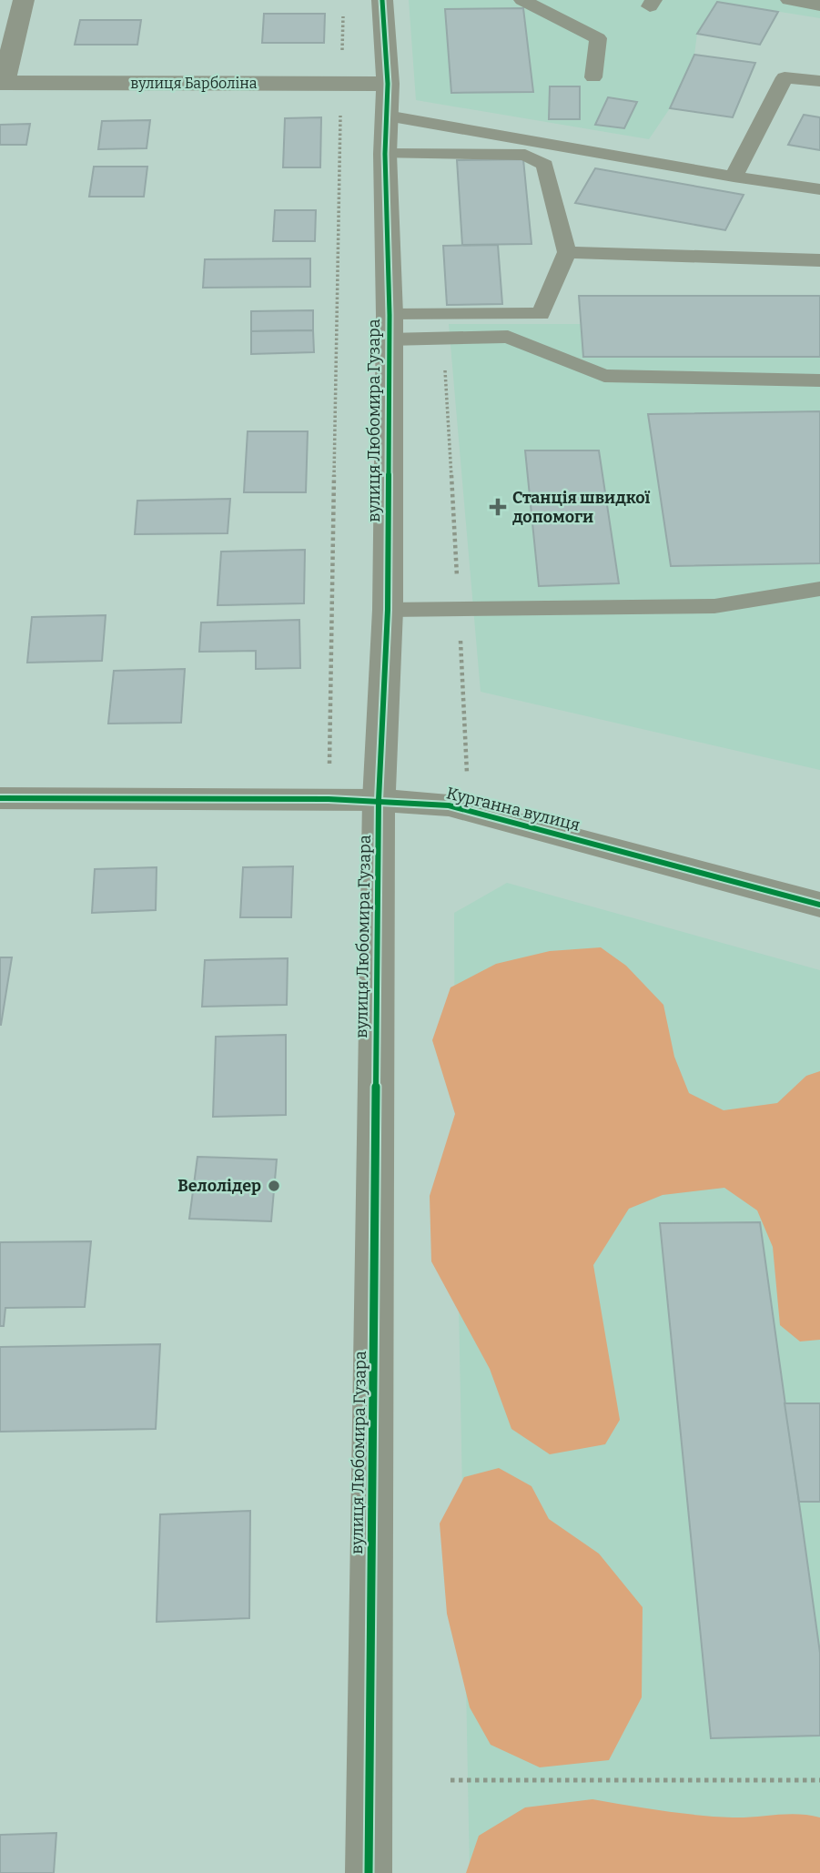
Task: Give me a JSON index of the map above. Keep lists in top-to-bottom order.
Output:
{
  "streets": {
    "street": ["вулиця Барболіна", "вулиця Любомира Гузара", "Курганна вулиця"]
  },
  "crossings": [
    ["вулиця Барболіна", "вулиця Любомира Гузара"],
    ["вулиця Любомира Гузара", "Курганна вулиця"]
  ],
  "places": {
    "health": ["Станція швидкої допомоги"],
    "other": ["Велолідер"]
  }
}
